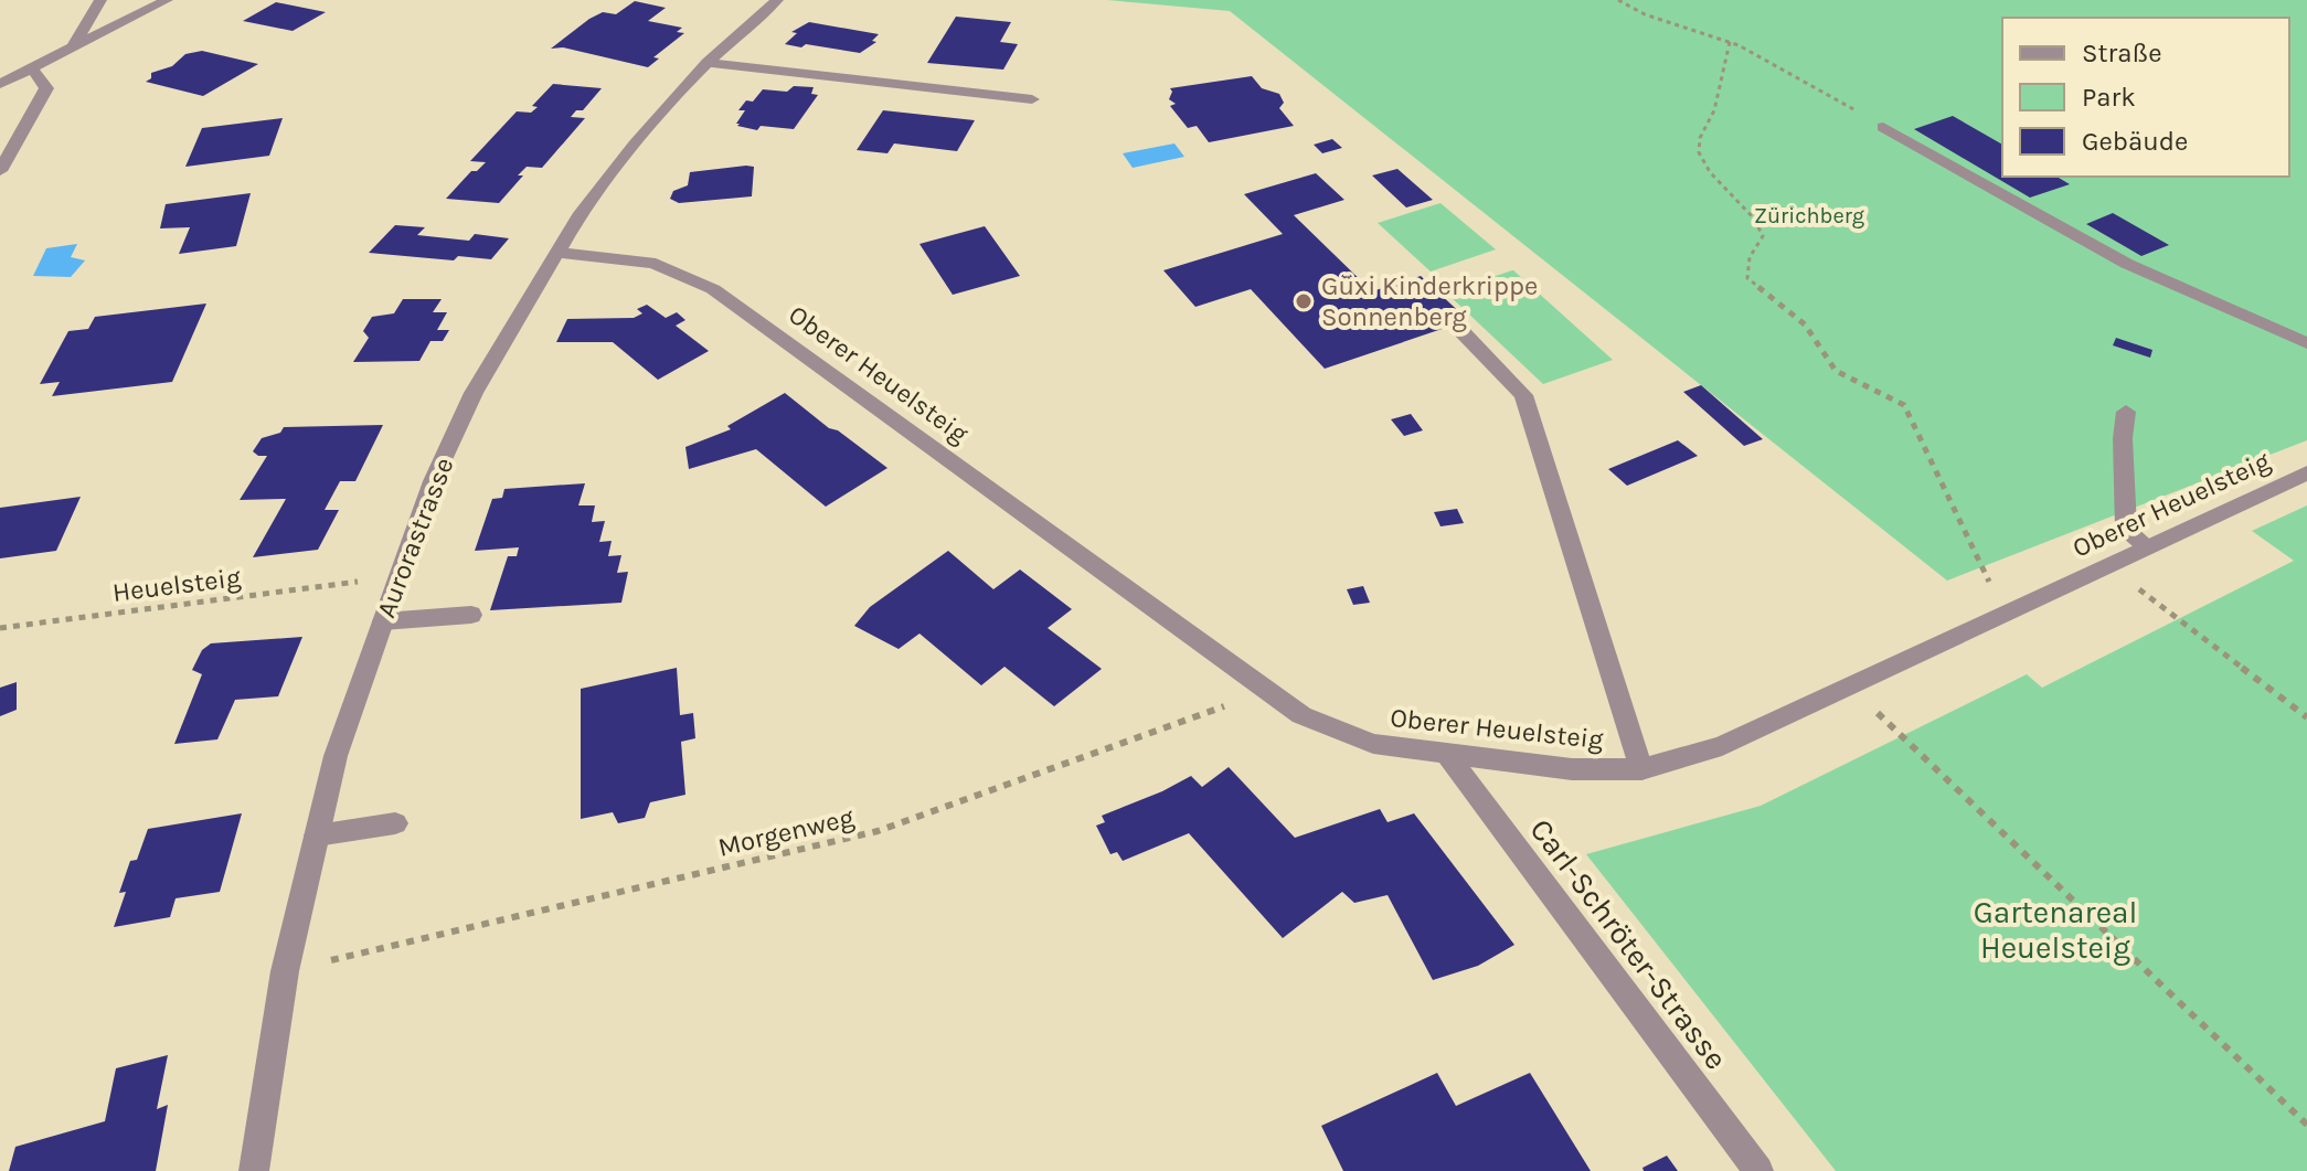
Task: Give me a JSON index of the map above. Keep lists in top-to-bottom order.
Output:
{
  "streets": {
    "street": ["Oberer Heuelsteig", "Aurorastrasse", "Carl-Schröter-Strasse"],
    "path": ["Heuelsteig", "Morgenweg"]
  },
  "crossings": [
    ["Oberer Heuelsteig", "Aurorastrasse"],
    ["Oberer Heuelsteig", "Carl-Schröter-Strasse"]
  ],
  "parks": ["Zürichberg", "Gartenareal Heuelsteig"],
  "places": ["Güxi Kinderkrippe Sonnenberg"],
  "legend": ["Straße", "Park", "Gebäude"]
}
